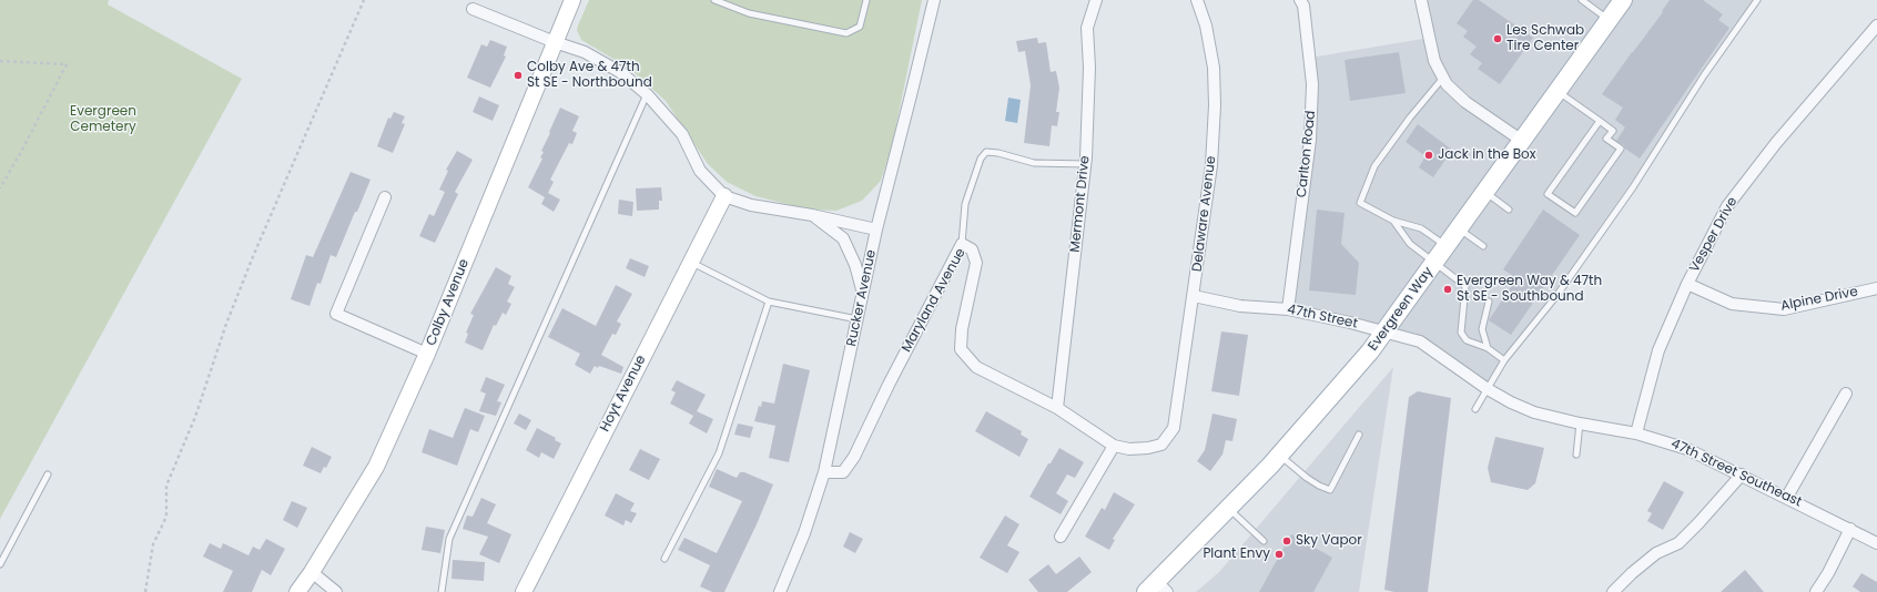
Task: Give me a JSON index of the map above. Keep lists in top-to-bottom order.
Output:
{
  "streets": {
    "main road": ["Colby Avenue", "Evergreen Way", "Hoyt Avenue"],
    "street": [
      "Carlton Road",
      "Mermont Drive",
      "Delaware Avenue",
      "Vesper Drive",
      "Rucker Avenue",
      "Alpine Drive",
      "Maryland Avenue",
      "47th Street",
      "47th Street Southeast"
    ]
  },
  "crossings": [
    ["Carlton Road", "47th Street"],
    ["Mermont Drive", "Maryland Avenue"],
    ["Delaware Avenue", "Maryland Avenue"],
    ["Delaware Avenue", "47th Street"],
    ["Vesper Drive", "Alpine Drive"],
    ["Vesper Drive", "47th Street Southeast"],
    ["Rucker Avenue", "Maryland Avenue"],
    ["Evergreen Way", "47th Street"],
    ["47th Street", "47th Street Southeast"]
  ],
  "parks": ["Evergreen Cemetery"],
  "places": [
    "Les Schwab Tire Center",
    "Colby Ave & 47th St SE - Northbound",
    "Jack in the Box",
    "Evergreen Way & 47th St SE - Southbound",
    "Sky Vapor",
    "Plant Envy"
  ]
}
